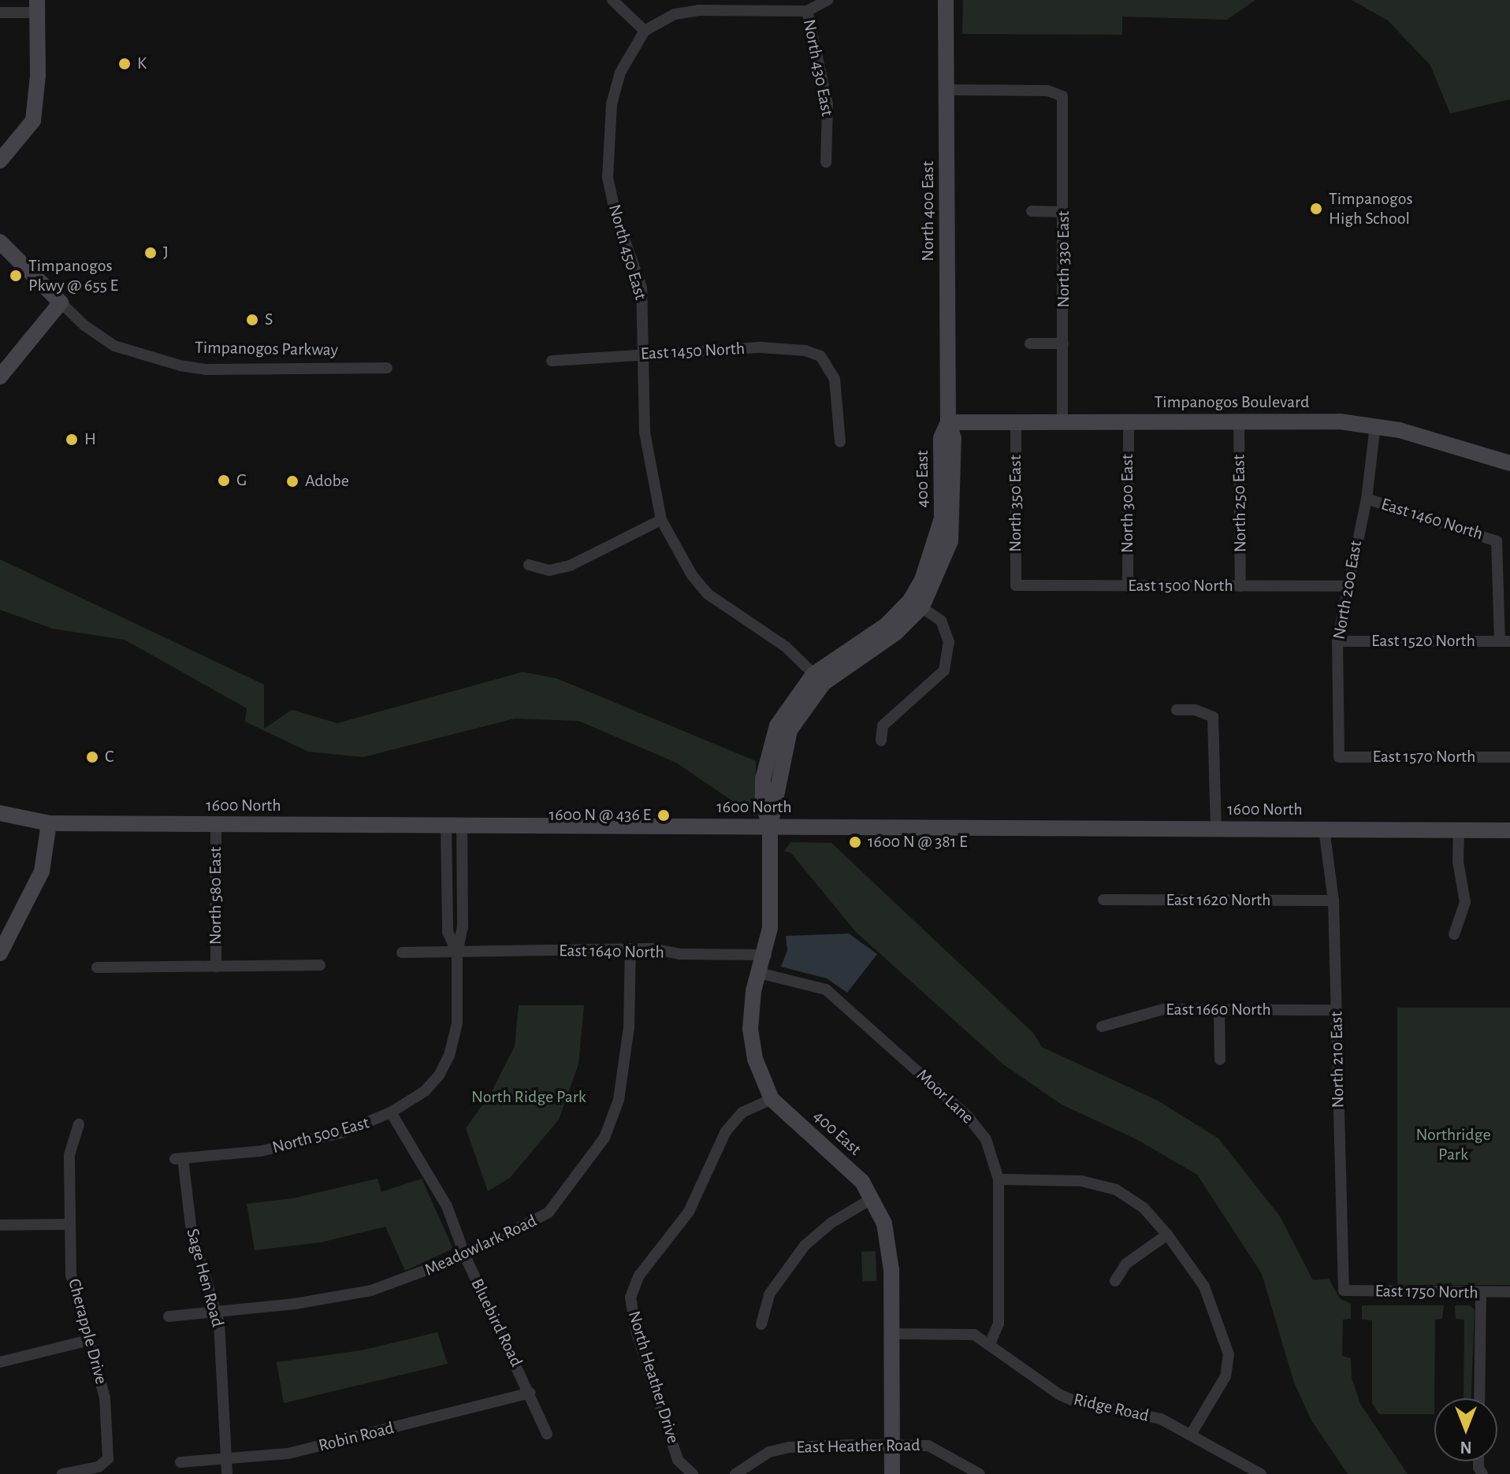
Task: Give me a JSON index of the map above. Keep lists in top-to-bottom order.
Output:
{
  "streets": {
    "street": [
      "North 430 East",
      "North 400 East",
      "North 450 East",
      "North 330 East",
      "Timpanogos Parkway",
      "East 1450 North",
      "Timpanogos Boulevard",
      "400 East",
      "North 350 East",
      "North 300 East",
      "North 250 East",
      "East 1460 North",
      "East 1500 North",
      "North 200 East",
      "East 1520 North",
      "East 1570 North",
      "1600 North",
      "North 580 East",
      "East 1620 North",
      "East 1640 North",
      "East 1660 North",
      "North 210 East",
      "Moor Lane",
      "North 500 East",
      "Meadowlark Road",
      "Sage Hen Road",
      "East 1750 North",
      "Bluebird Road",
      "Cherapple Drive",
      "North Heather Drive",
      "Ridge Road",
      "Robin Road",
      "East Heather Road"
    ]
  },
  "crossings": [
    ["North 400 East", "North 330 East"],
    ["North 400 East", "Timpanogos Boulevard"],
    ["North 400 East", "400 East"],
    ["North 450 East", "East 1450 North"],
    ["North 450 East", "400 East"],
    ["North 330 East", "Timpanogos Boulevard"],
    ["Timpanogos Boulevard", "400 East"],
    ["Timpanogos Boulevard", "North 350 East"],
    ["Timpanogos Boulevard", "North 300 East"],
    ["Timpanogos Boulevard", "North 250 East"],
    ["Timpanogos Boulevard", "North 200 East"],
    ["400 East", "1600 North"],
    ["400 East", "East 1640 North"],
    ["400 East", "Moor Lane"],
    ["400 East", "North Heather Drive"],
    ["400 East", "Ridge Road"],
    ["400 East", "East Heather Road"],
    ["North 350 East", "East 1500 North"],
    ["North 300 East", "East 1500 North"],
    ["North 250 East", "East 1500 North"],
    ["East 1460 North", "North 200 East"],
    ["East 1460 North", "East 1520 North"],
    ["East 1500 North", "North 200 East"],
    ["North 200 East", "East 1520 North"],
    ["North 200 East", "East 1570 North"],
    ["1600 North", "North 580 East"],
    ["1600 North", "North 210 East"],
    ["1600 North", "North 500 East"],
    ["East 1620 North", "North 210 East"],
    ["East 1640 North", "North 500 East"],
    ["East 1640 North", "Meadowlark Road"],
    ["East 1660 North", "North 210 East"],
    ["North 210 East", "East 1750 North"],
    ["Moor Lane", "Ridge Road"],
    ["North 500 East", "Sage Hen Road"],
    ["North 500 East", "Bluebird Road"],
    ["Meadowlark Road", "Sage Hen Road"],
    ["Meadowlark Road", "Bluebird Road"],
    ["Sage Hen Road", "Robin Road"],
    ["Bluebird Road", "Robin Road"]
  ],
  "parks": ["North Ridge Park", "Northridge Park"],
  "places": [
    "K",
    "Timpanogos High School",
    "J",
    "Timpanogos Pkwy @ 655 E",
    "S",
    "H",
    "G",
    "Adobe",
    "C",
    "1600 N @ 436 E",
    "1600 N @ 381 E"
  ],
  "north": "bottom"
}
